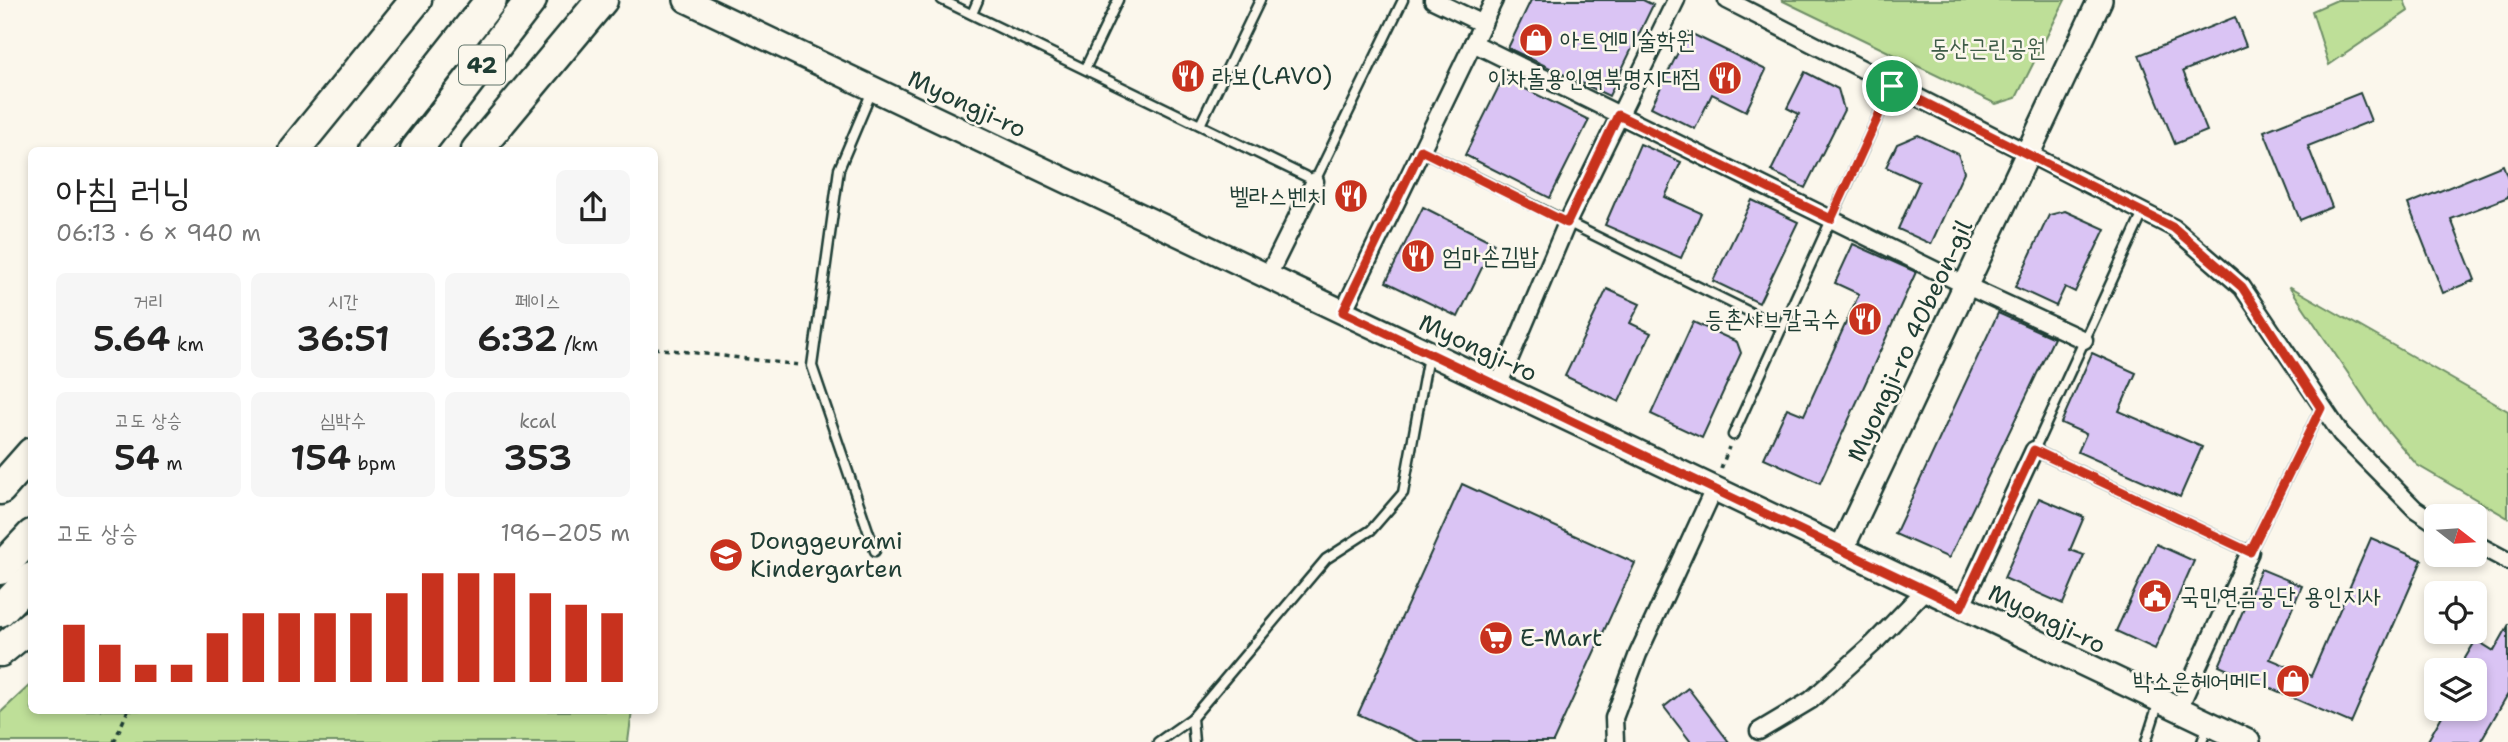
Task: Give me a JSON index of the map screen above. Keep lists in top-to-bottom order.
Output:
{
  "streets": {
    "highway": ["42"],
    "main road": ["Myongji-ro", "Myongji-ro 40beon-gil"]
  },
  "crossings": [
    ["Myongji-ro", "Myongji-ro 40beon-gil"]
  ],
  "parks": ["동산근린공원"],
  "places": {
    "shop": ["아트엔미술학원", "박소은헤어메디"],
    "restaurant": [
      "라보(LAVO)",
      "이차돌용인역북명지대점",
      "벨라스벤치",
      "엄마손김밥",
      "등촌샤브칼국수"
    ],
    "school or university": ["Donggeurami Kindergarten"],
    "public building": ["국민연금공단 용인지사"],
    "supermarket": ["E-Mart"]
  },
  "north": "right",
  "page": {
    "heading": ["아침 러닝", "06:13 · 6 × 940 m"],
    "stats": [
      ["거리", "5.64 km"],
      ["시간", "36:51"],
      ["페이스", "6:32 /km"],
      ["고도 상승", "54 m"],
      ["심박수", "154 bpm"],
      ["kcal", "353"]
    ],
    "chart": ["고도 상승", "196–205 m"]
  }
}
